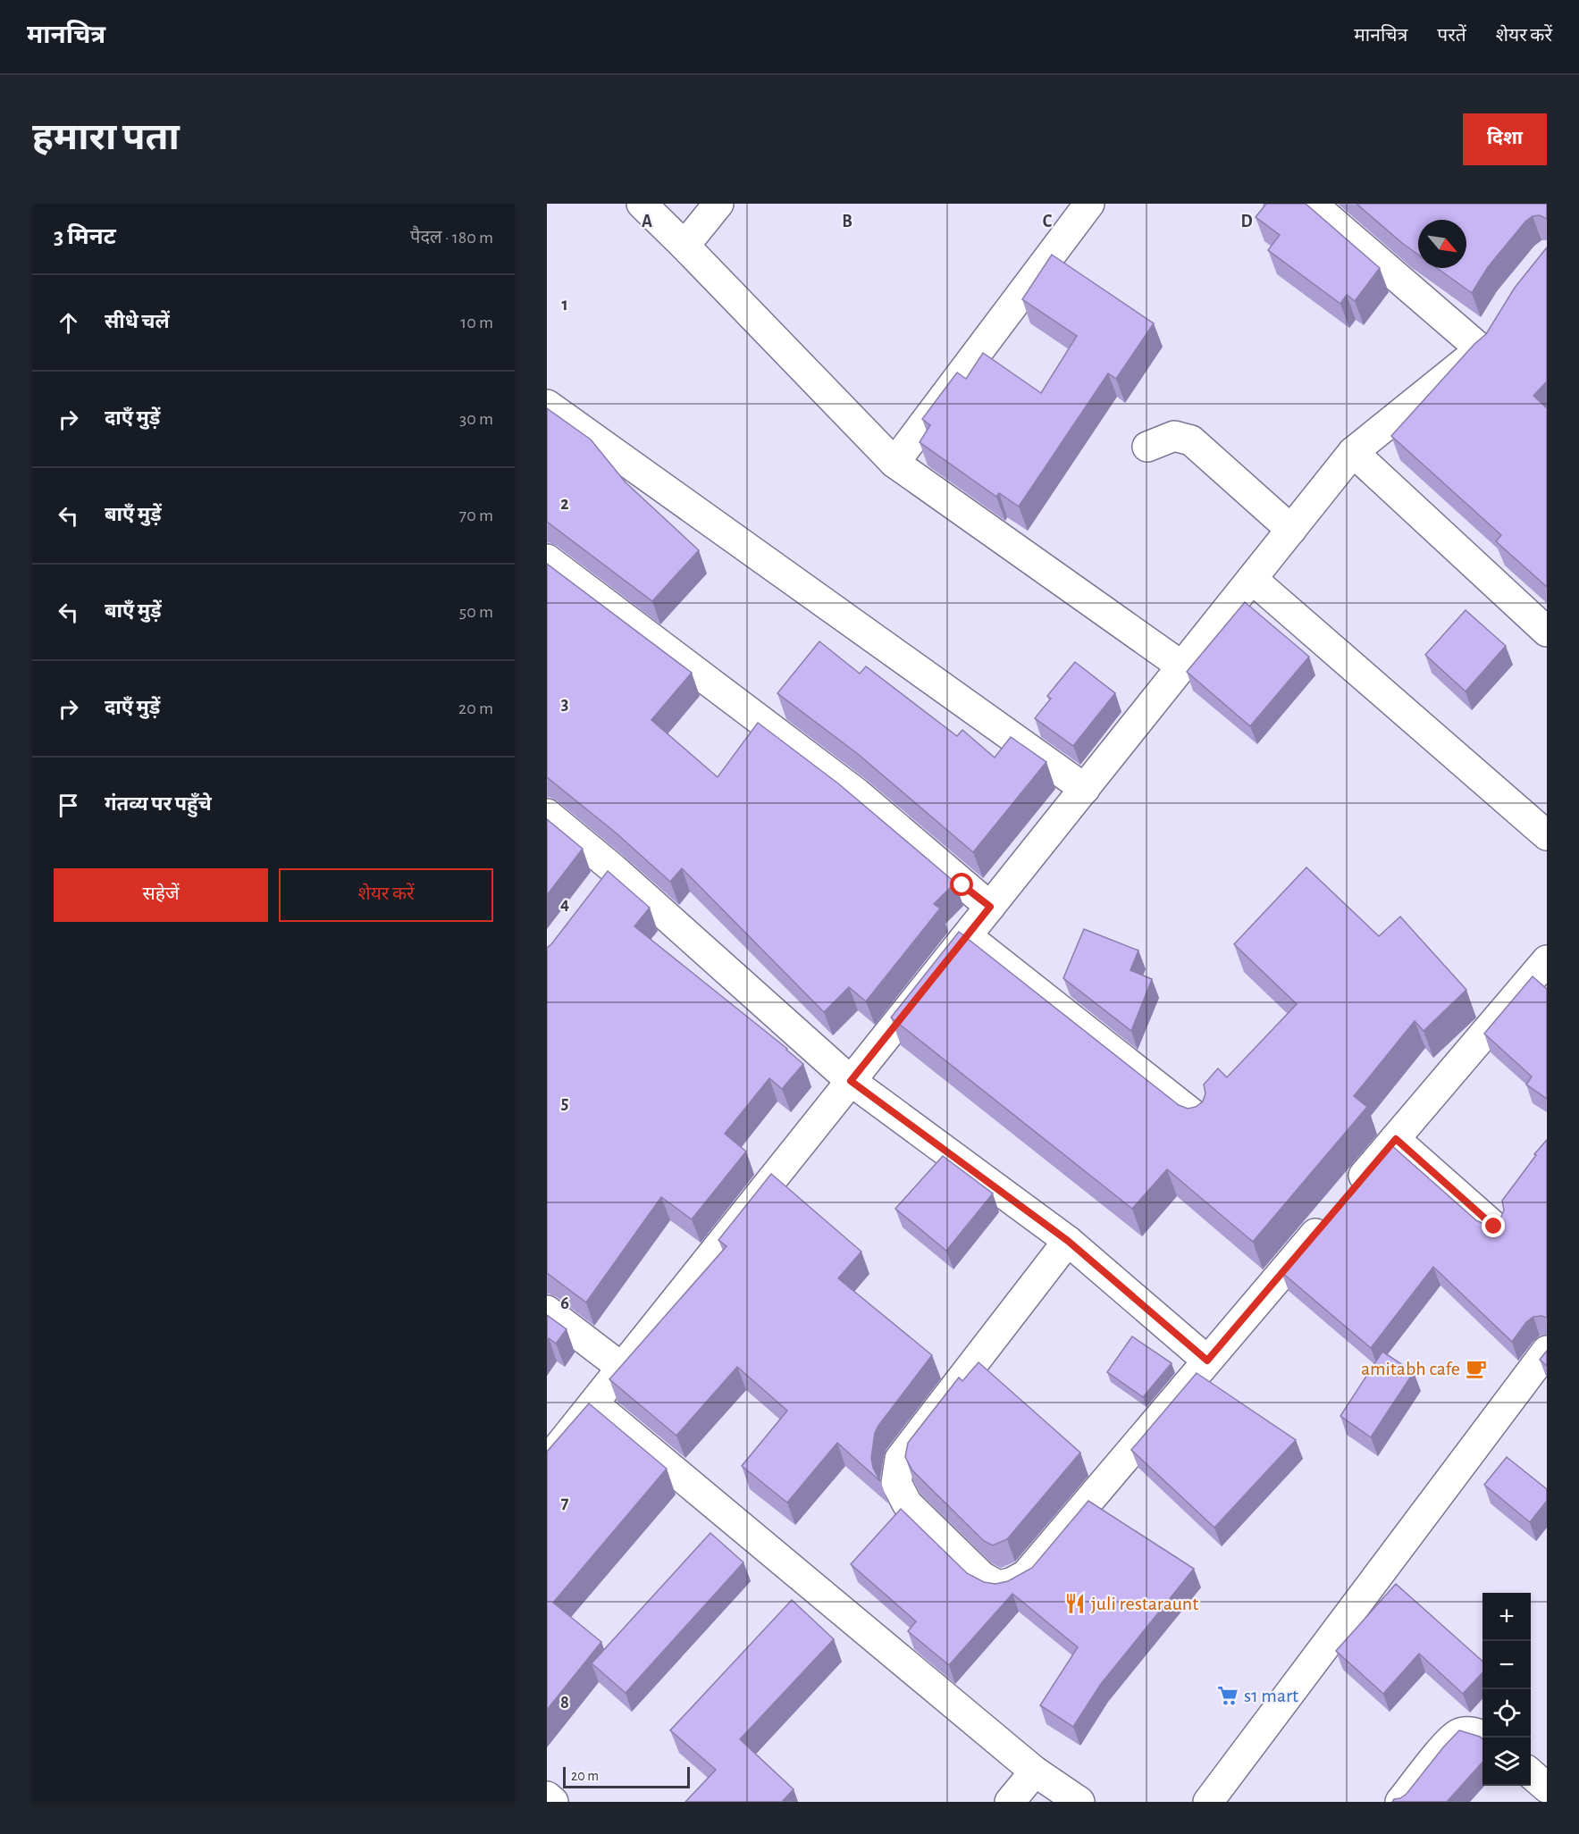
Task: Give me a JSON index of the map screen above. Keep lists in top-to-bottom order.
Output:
{
  "places": {
    "cafe": ["amitabh cafe"],
    "restaurant": ["juli restaraunt"],
    "supermarket": ["s1 mart"]
  },
  "scale_bar": "20 m",
  "north": "bottom right",
  "page": {
    "header": "मानचित्र",
    "nav": ["मानचित्र", "परतें", "शेयर करें"],
    "buttons": [
      "दिशा",
      ["सहेजें", "शेयर करें"]
    ],
    "title": "हमारा पता",
    "heading": ["3 मिनट", "पैदल · 180 m"],
    "list": [
      ["सीधे चलें", "10 m"],
      ["दाएँ मुड़ें", "30 m"],
      ["बाएँ मुड़ें", "70 m"],
      ["बाएँ मुड़ें", "50 m"],
      ["दाएँ मुड़ें", "20 m"],
      "गंतव्य पर पहुँचे"
    ],
    "map_buttons": ["+", "−"],
    "scale": "20 m"
  },
  "grid": {
    "columns": [
      "A",
      "B",
      "C",
      "D"
    ],
    "rows": [
      "1",
      "2",
      "3",
      "4",
      "5",
      "6",
      "7",
      "8"
    ]
  }
}
